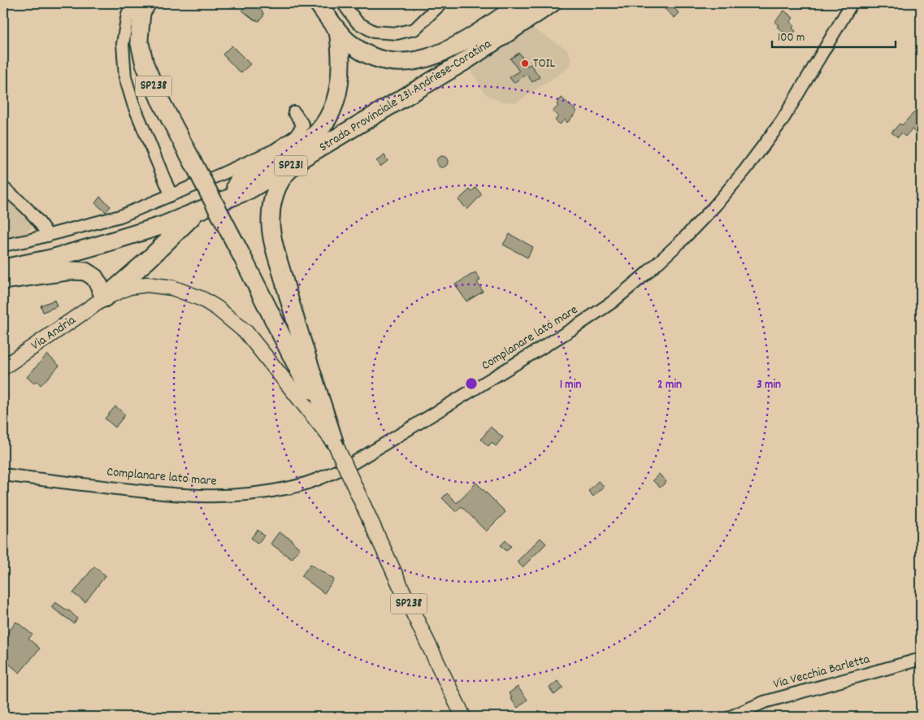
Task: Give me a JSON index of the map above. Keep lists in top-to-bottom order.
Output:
{
  "streets": {
    "highway": ["SP238", "Strada Provinciale 231 Andriese-Coratina", "SP231"],
    "main road": ["Via Andria"],
    "street": ["Complanare lato mare", "Via Vecchia Barletta"]
  },
  "crossings": [
    ["SP238", "Via Andria"]
  ],
  "places": ["TOIL"],
  "scale_bar": "100 m",
  "rings": ["1 min", "2 min", "3 min"]
}
